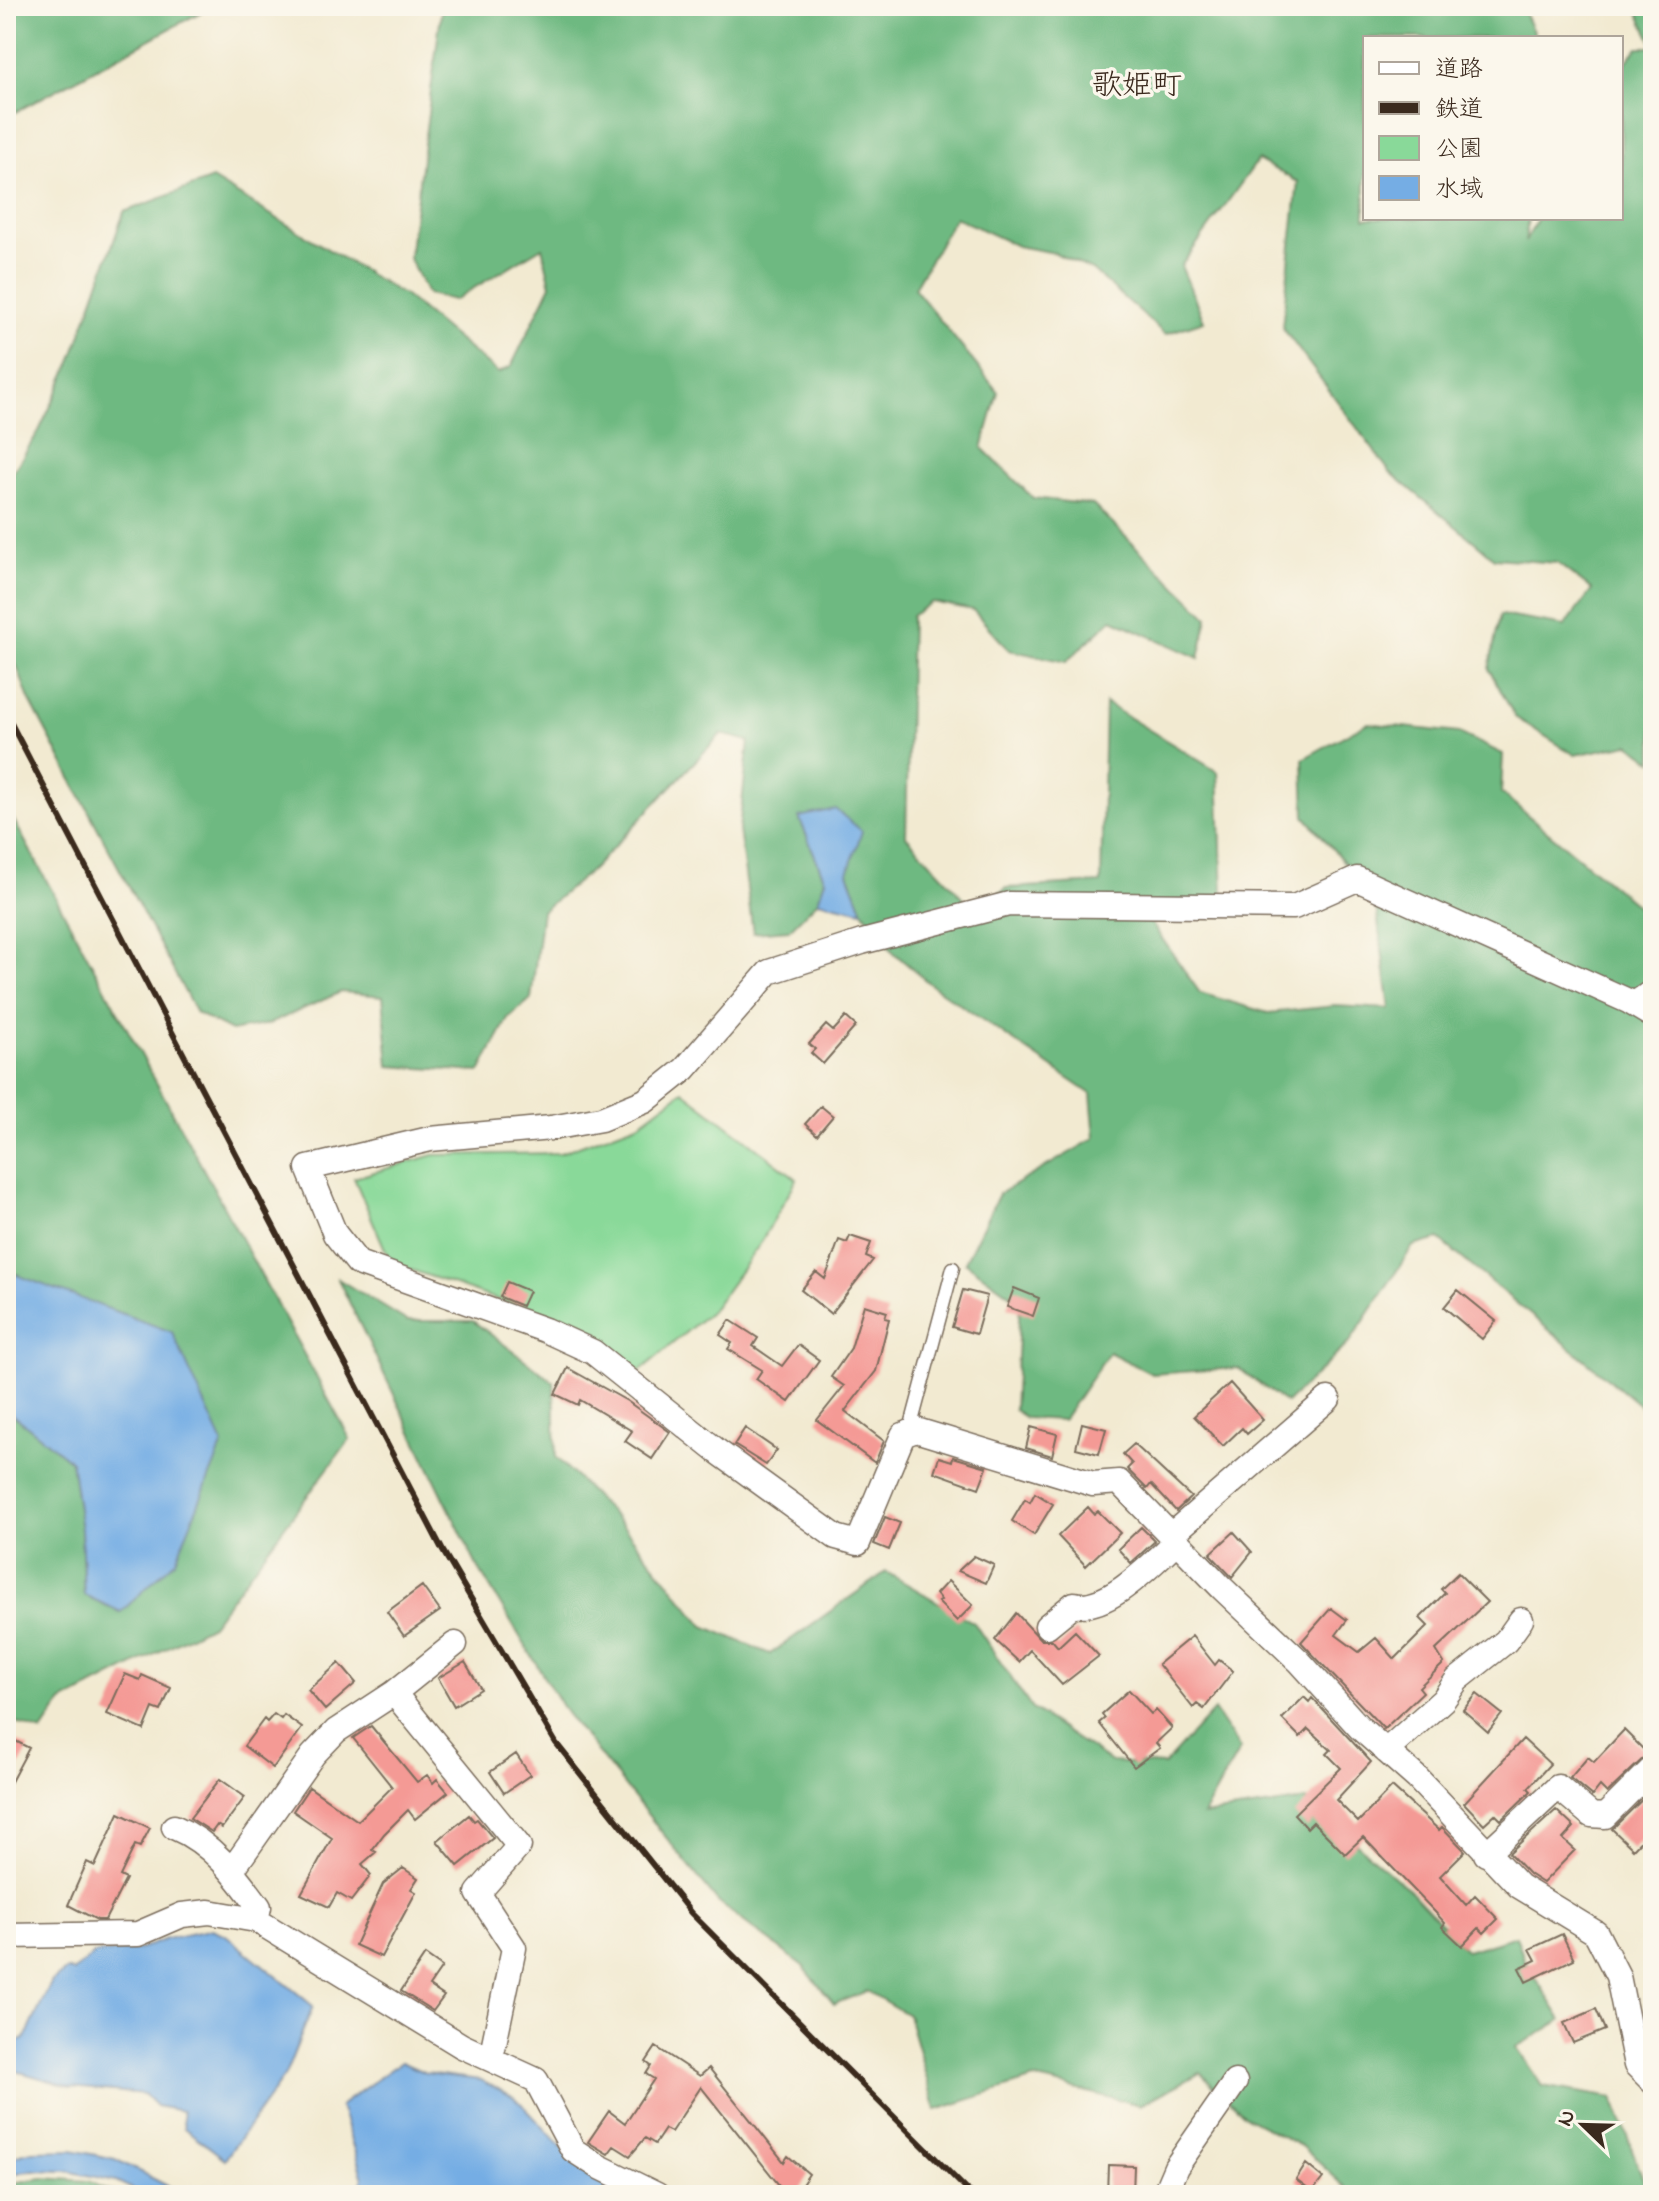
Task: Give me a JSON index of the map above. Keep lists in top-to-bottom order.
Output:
{
  "districts": ["歌姫町"],
  "legend": [
    "道路",
    "鉄道",
    "公園",
    "水域"
  ],
  "north": "top left"
}
